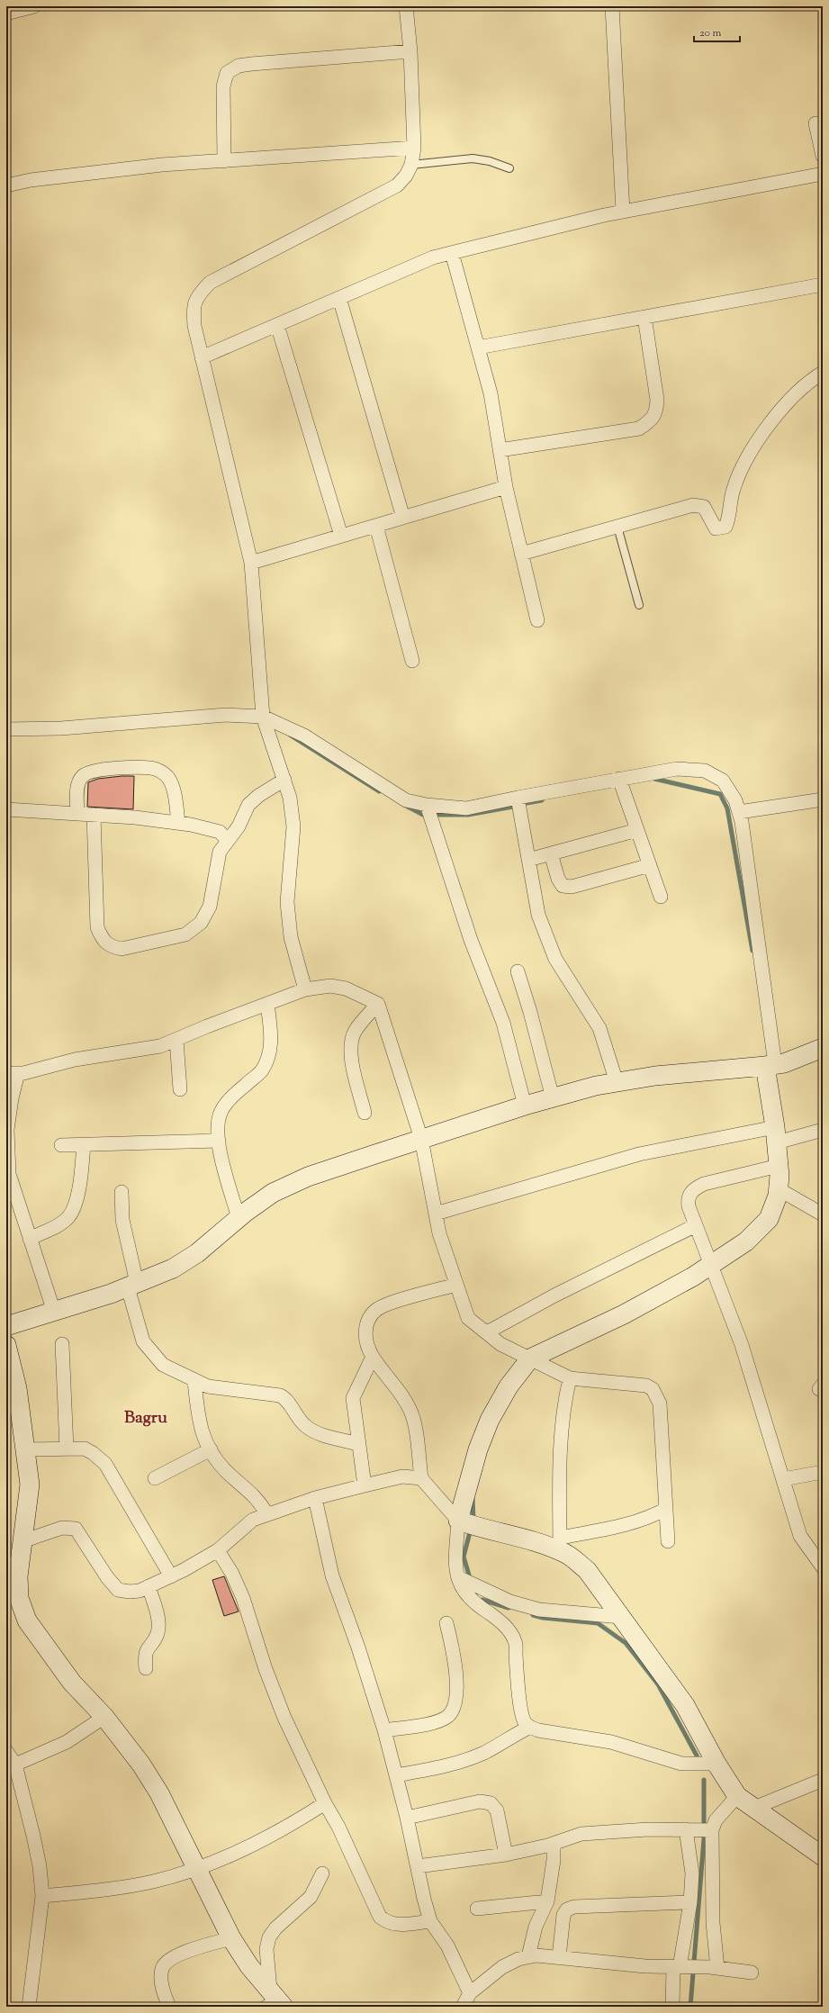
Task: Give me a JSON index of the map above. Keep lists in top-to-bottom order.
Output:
{
  "districts": ["Bagru"],
  "scale_bar": "20 m"
}
